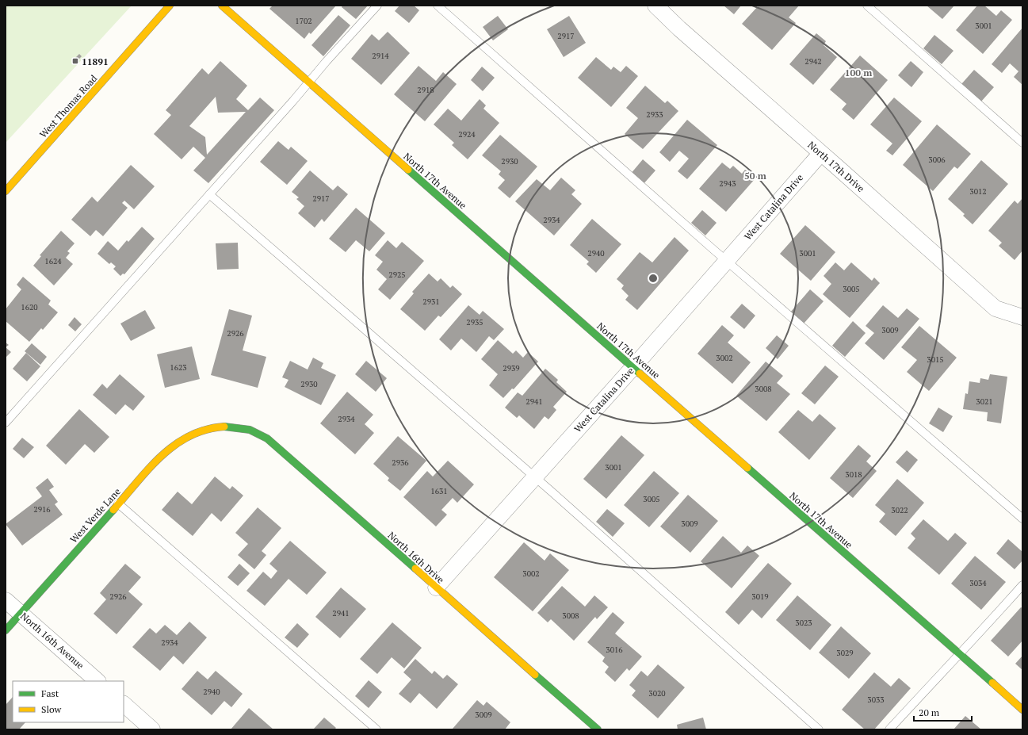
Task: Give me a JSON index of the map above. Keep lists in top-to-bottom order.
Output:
{
  "streets": {
    "street": [
      "West Thomas Road",
      "North 17th Drive",
      "North 17th Avenue",
      "West Catalina Drive",
      "West Verde Lane",
      "North 16th Drive",
      "North 16th Avenue"
    ]
  },
  "crossings": [
    ["North 17th Drive", "West Catalina Drive"],
    ["North 17th Avenue", "West Catalina Drive"],
    ["West Catalina Drive", "North 16th Drive"],
    ["West Verde Lane", "North 16th Drive"],
    ["West Verde Lane", "North 16th Avenue"]
  ],
  "places": {
    "transit": ["11891"]
  },
  "house_numbers": [
    "1702",
    "3001",
    "2917",
    "2914",
    "2942",
    "2918",
    "2933",
    "2924",
    "3006",
    "2930",
    "2943",
    "3012",
    "2917",
    "2934",
    "2940",
    "3001",
    "1624",
    "2925",
    "3005",
    "2931",
    "1620",
    "2935",
    "3009",
    "2926",
    "3002",
    "3015",
    "1623",
    "2939",
    "2930",
    "3008",
    "2941",
    "3021",
    "2934",
    "2936",
    "3001",
    "3018",
    "1631",
    "3005",
    "2916",
    "3022",
    "3009",
    "3002",
    "3034",
    "2926",
    "3019",
    "2941",
    "3008",
    "3023",
    "2934",
    "3016",
    "3029",
    "2940",
    "3020",
    "3033",
    "3009"
  ],
  "legend": ["Fast", "Slow"],
  "scale_bar": "20 m",
  "rings": ["100 m", "50 m"]
}
